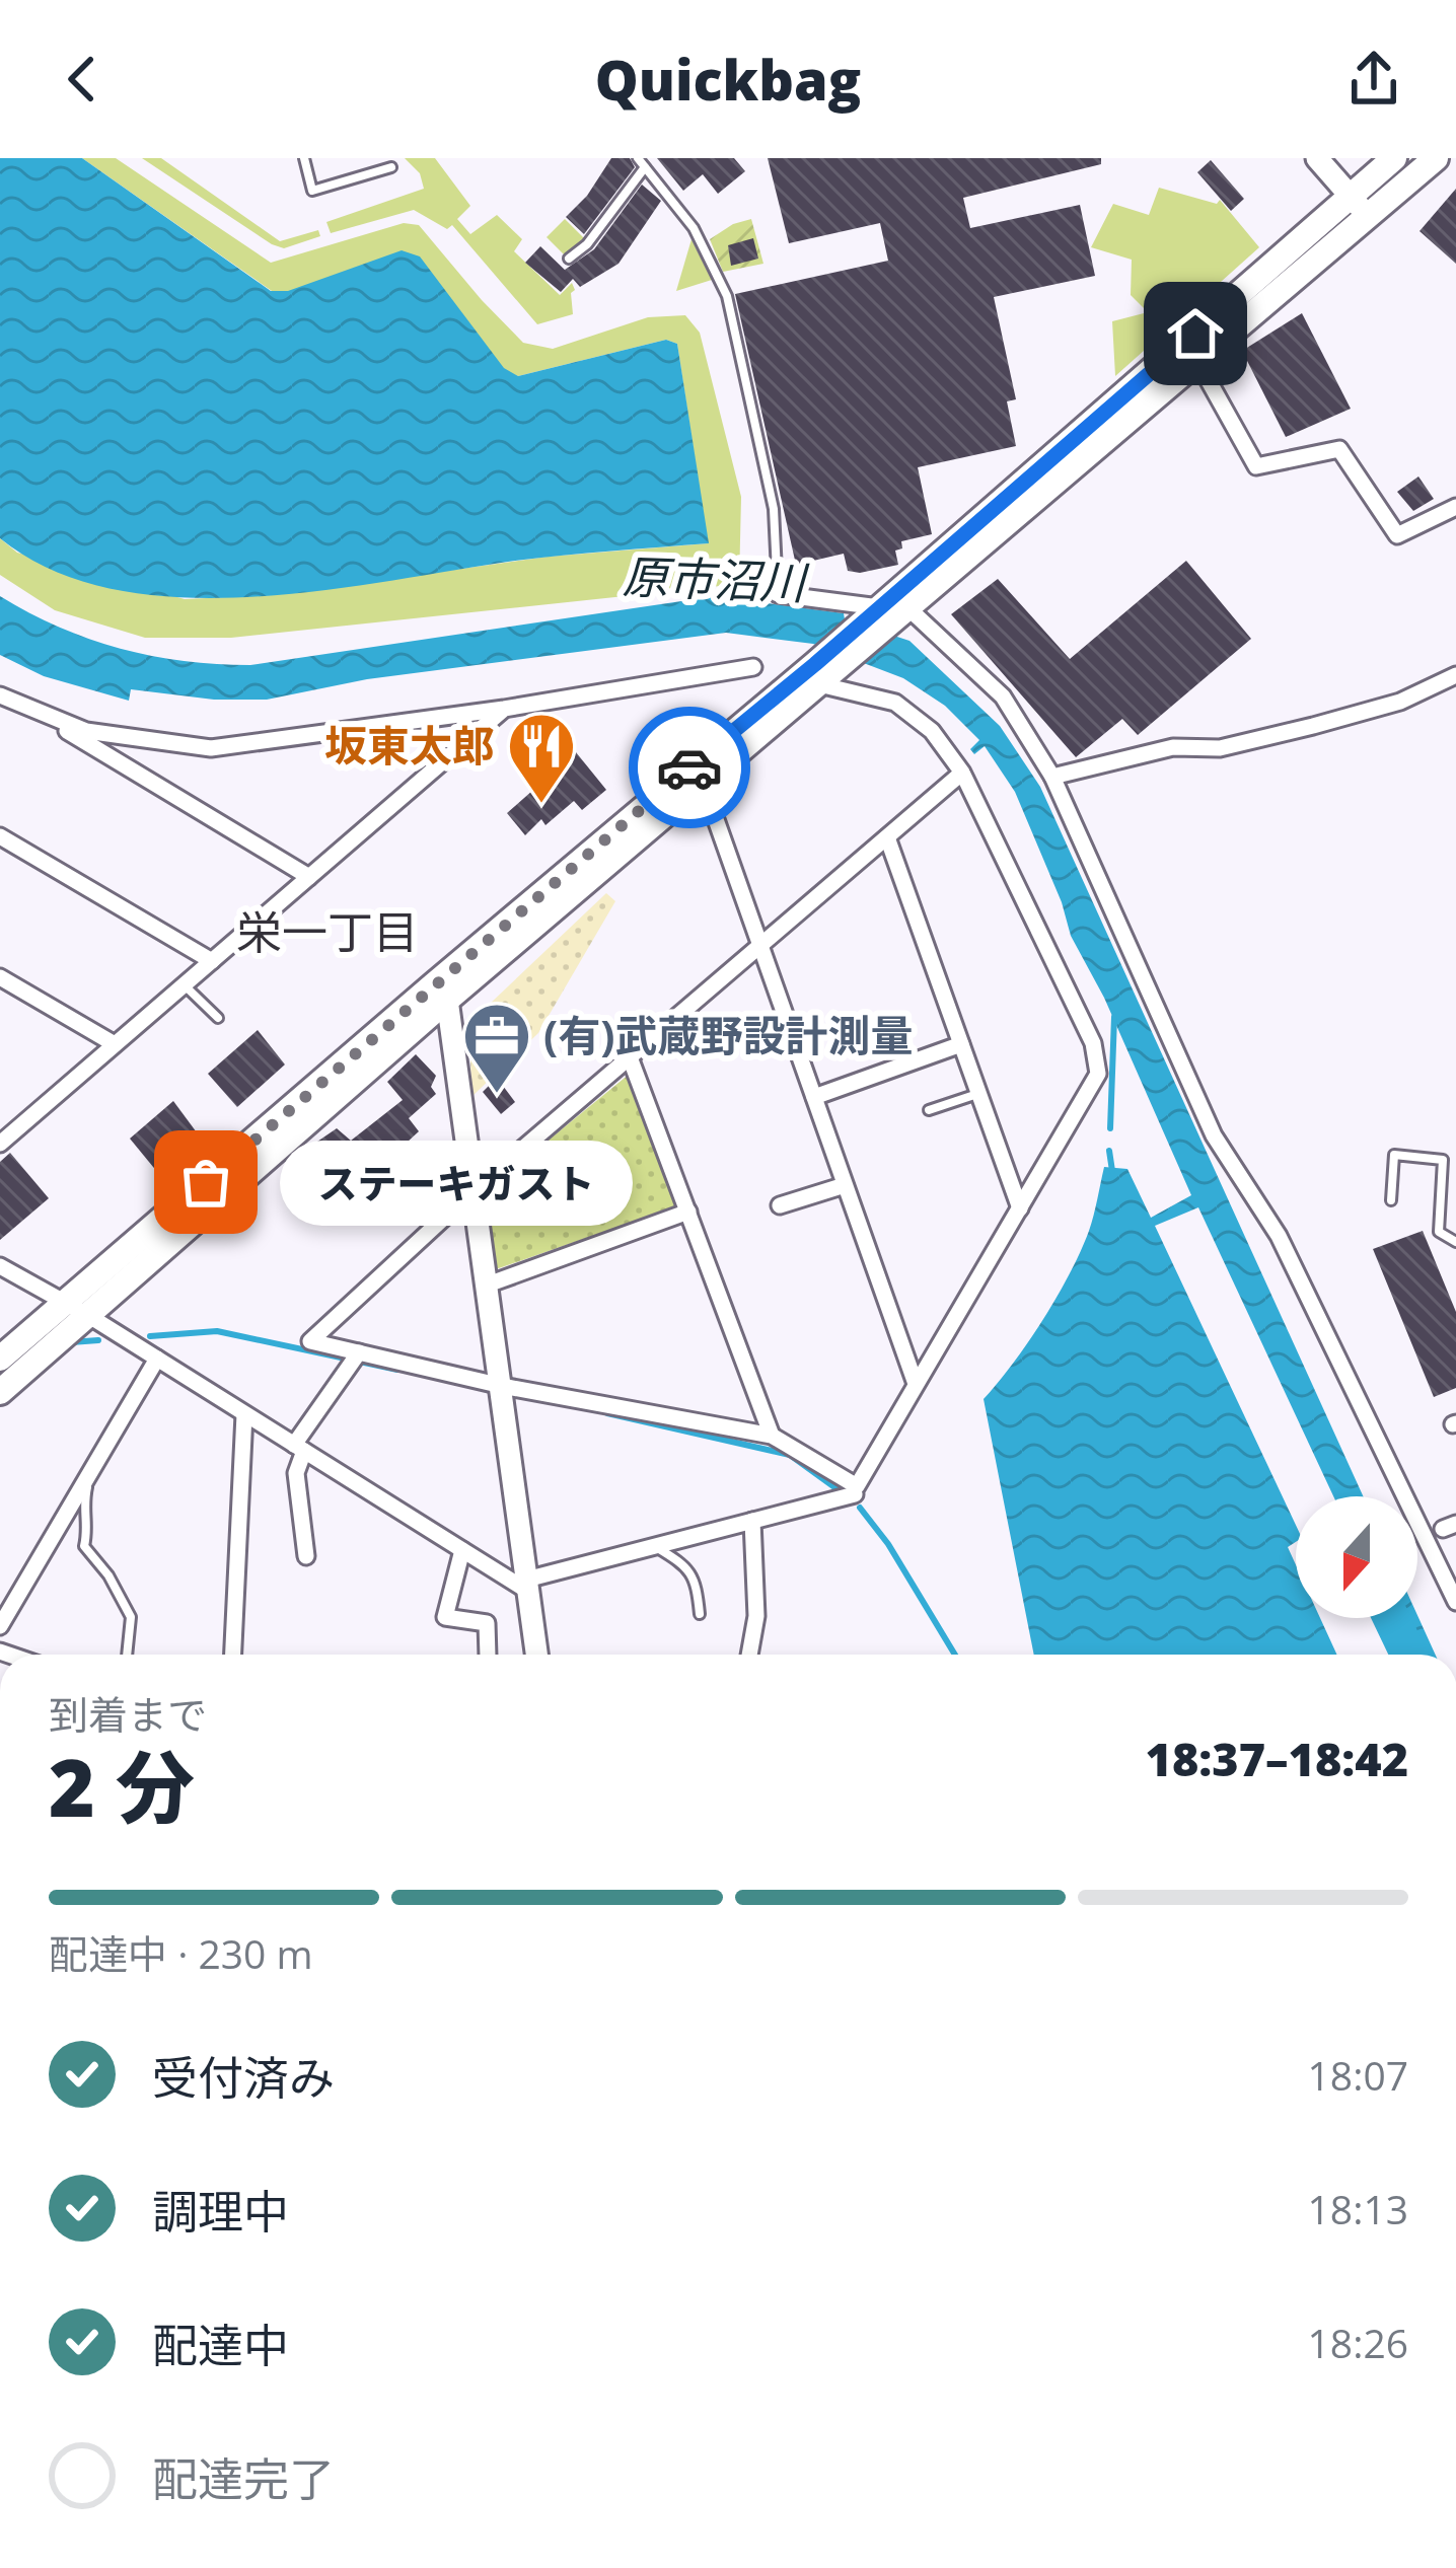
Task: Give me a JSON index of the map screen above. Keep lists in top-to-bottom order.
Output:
{
  "districts": ["栄一丁目"],
  "water": ["原市沼川"],
  "places": {
    "restaurant": ["坂東太郎"],
    "office": ["(有)武蔵野設計測量"],
    "other": ["ステーキガスト"]
  },
  "north": "bottom",
  "page": {
    "header": "Quickbag",
    "bubble": "ステーキガスト",
    "heading": ["2 分", "到着まで", "18:37–18:42"],
    "bar": "配達中 · 230 m",
    "list": [
      ["受付済み", "18:07"],
      ["調理中", "18:13"],
      ["配達中", "18:26"],
      "配達完了"
    ]
  }
}
